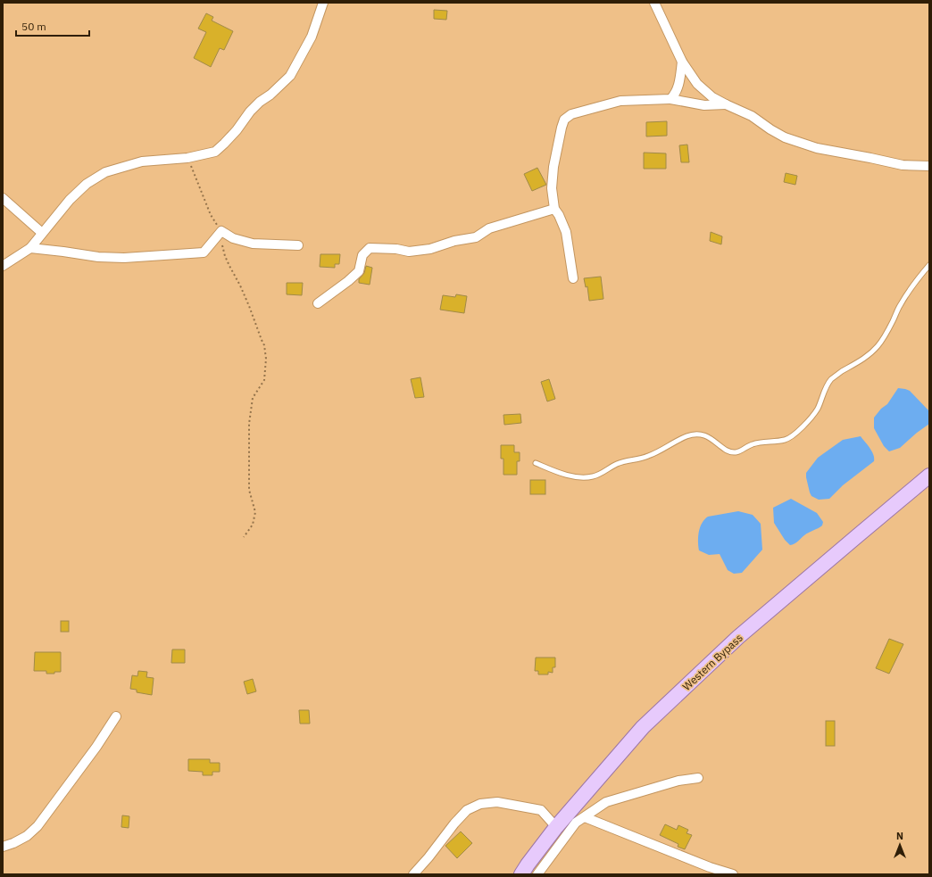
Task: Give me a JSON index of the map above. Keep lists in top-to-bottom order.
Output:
{
  "streets": {
    "main road": ["Western Bypass"]
  },
  "scale_bar": "50 m",
  "north": "top"
}
